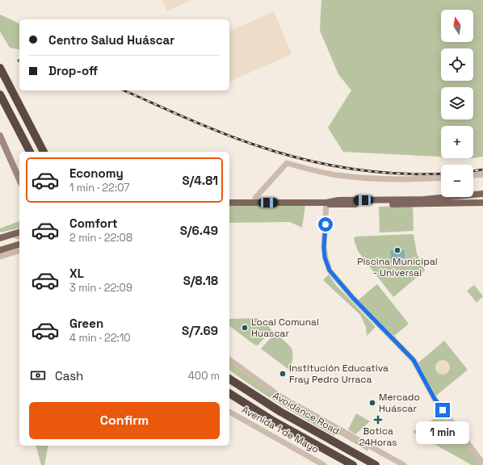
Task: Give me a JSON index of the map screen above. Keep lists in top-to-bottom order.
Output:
{
  "streets": {
    "highway": ["Avoidance Road"],
    "street": ["Avenida 1 de Mayo"]
  },
  "places": {
    "other": [
      "Piscina Municipal - Universal",
      "Local Comunal Huascar",
      "Institución Educativa Fray Pedro Urraca",
      "Mercado Huáscar"
    ],
    "health": ["Botica 24Horas"]
  },
  "north": "top",
  "page": {
    "map_buttons": ["+", "−"],
    "banner": ["Centro Salud Huáscar", "Drop-off"],
    "list": [
      {
        "name": "Economy",
        "note": "1 min · 22:07",
        "value": "S/4.81"
      },
      {
        "name": "Comfort",
        "note": "2 min · 22:08",
        "value": "S/6.49"
      },
      {
        "name": "XL",
        "note": "3 min · 22:09",
        "value": "S/8.18"
      },
      {
        "name": "Green",
        "note": "4 min · 22:10",
        "value": "S/7.69"
      }
    ],
    "pay": ["Cash", "400 m"],
    "buttons": "Confirm",
    "bubble": "1 min"
  }
}
